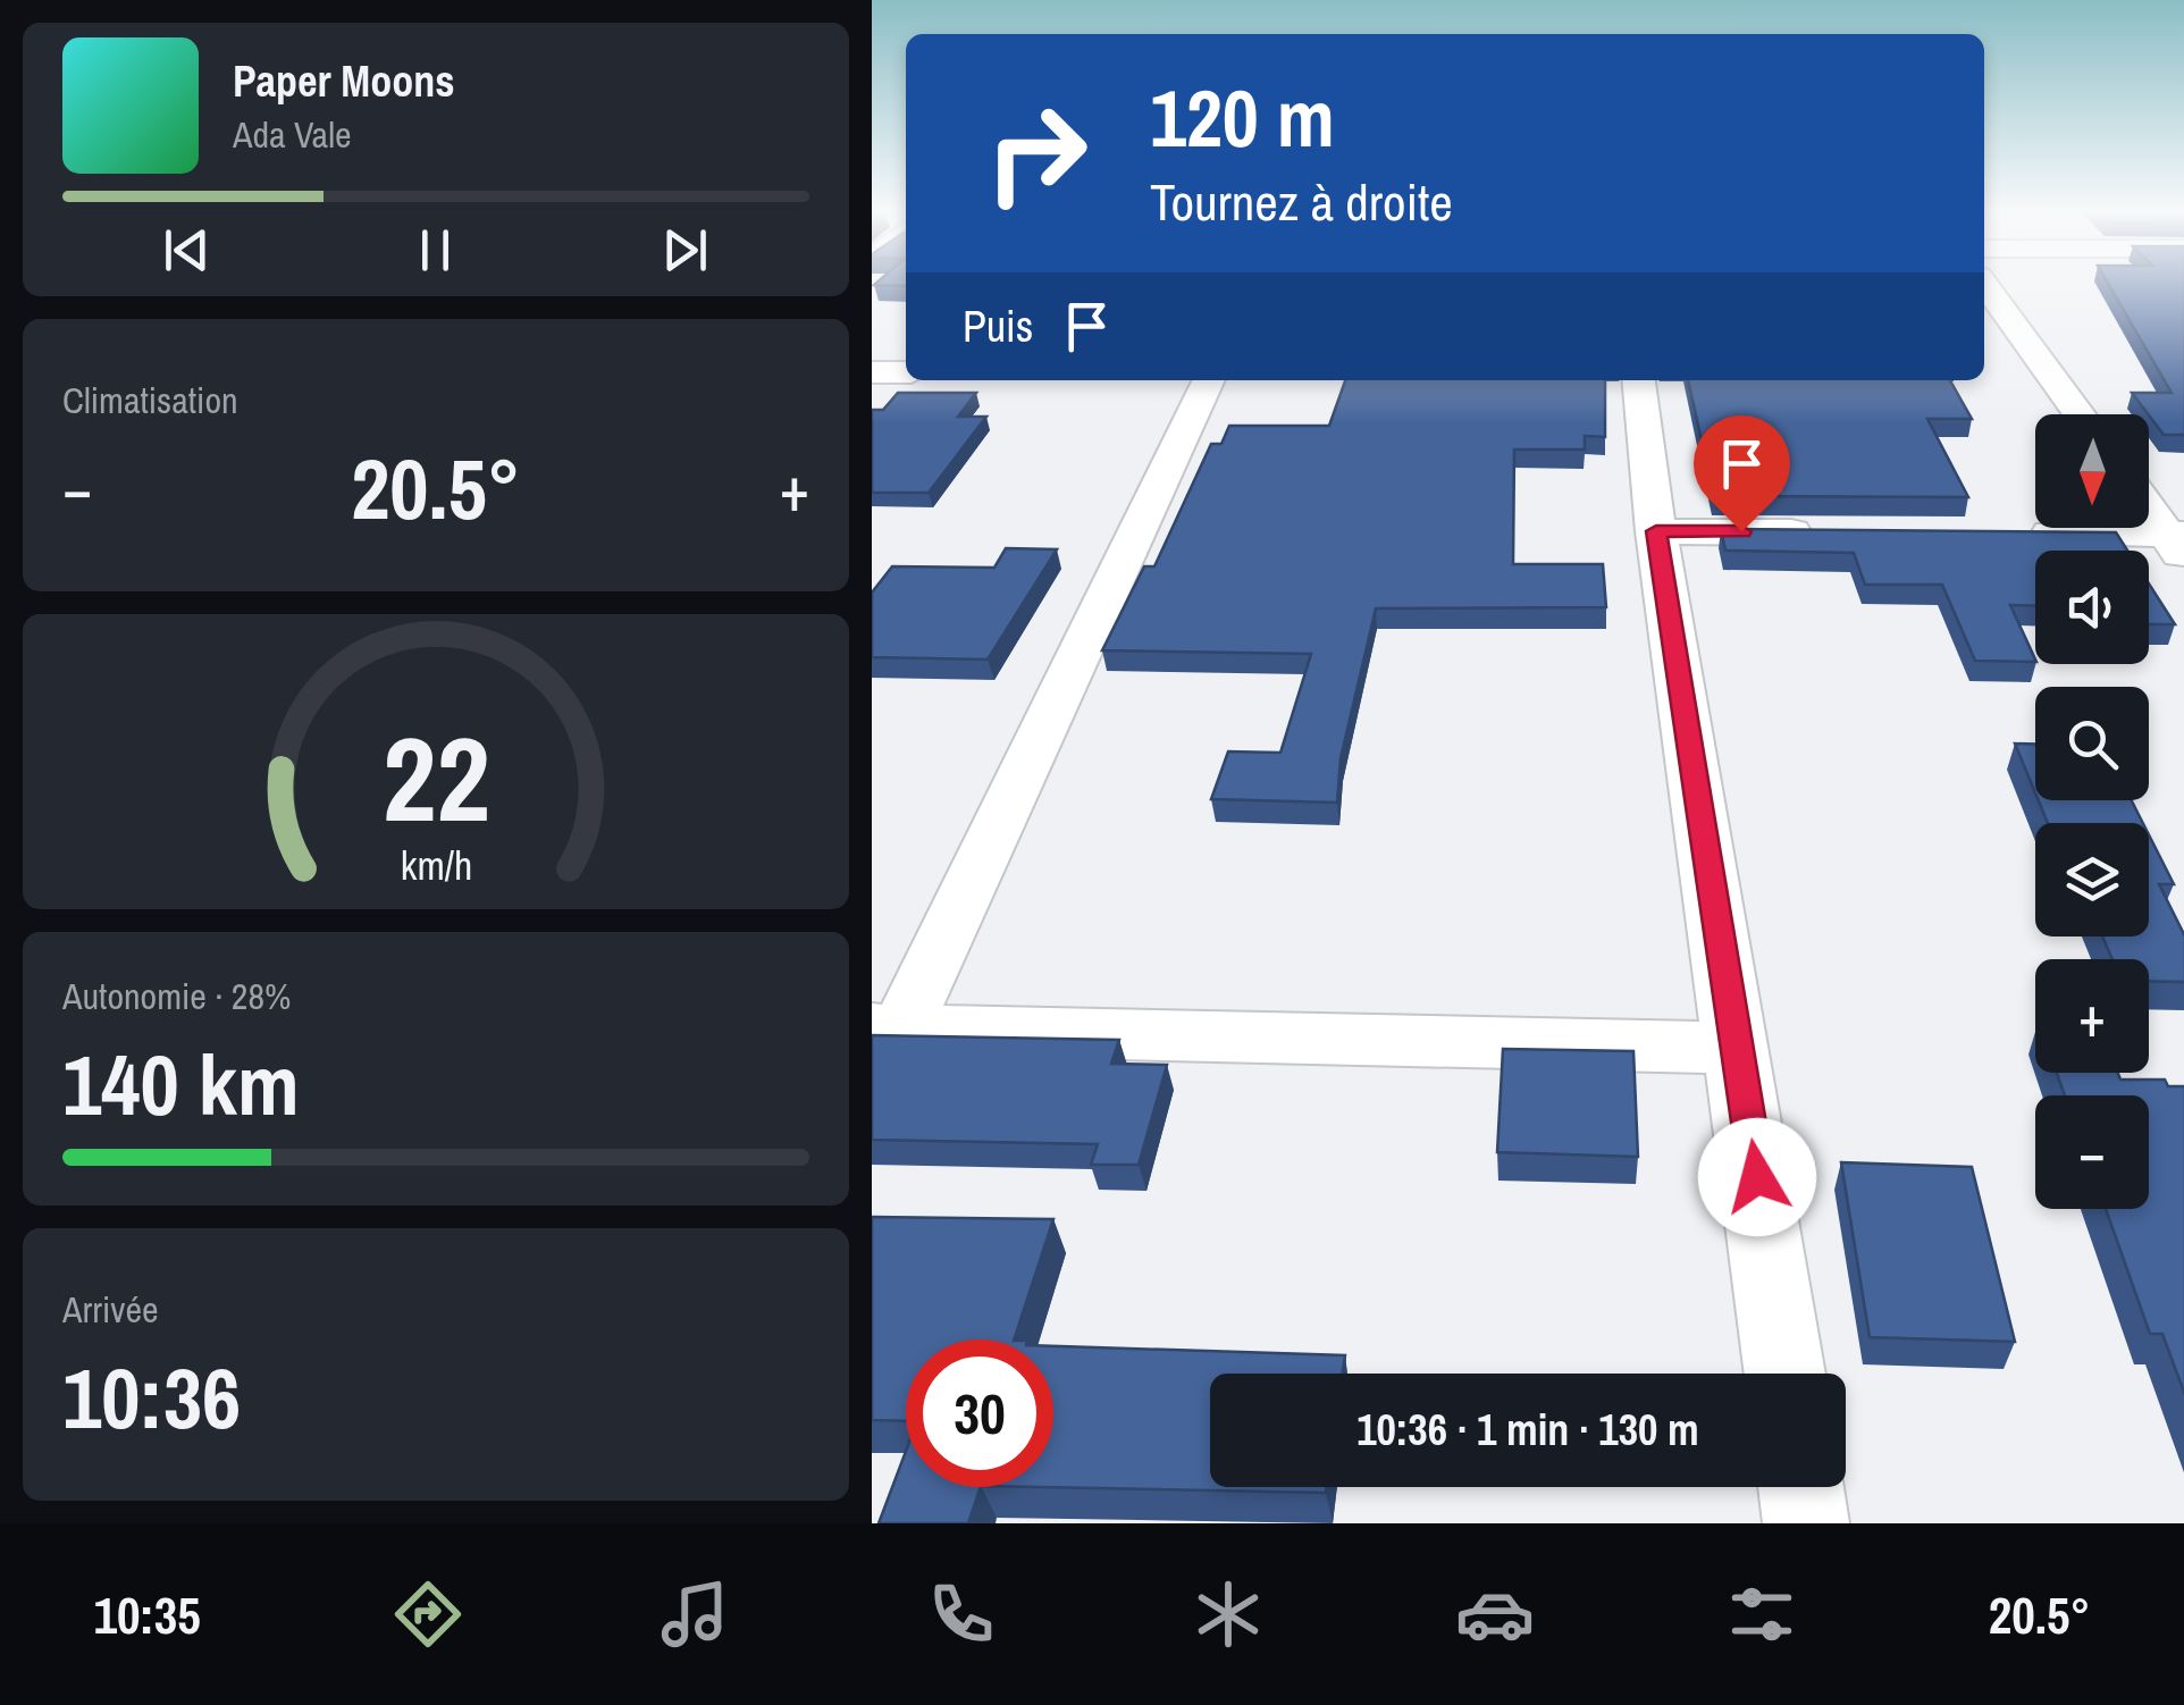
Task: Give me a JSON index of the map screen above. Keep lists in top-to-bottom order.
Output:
{
  "north": "bottom",
  "page": {
    "turn": ["120 m", "Tournez à droite"],
    "song": ["Paper Moons", "Ada Vale"],
    "then": "Puis",
    "tile": [
      "Climatisation",
      ["Autonomie · 28%", "140 km"],
      ["Arrivée", "10:36"]
    ],
    "map_buttons": ["+", "−"],
    "heat": ["−", "20.5°", "+"],
    "limit": "30",
    "trip": "10:36 · 1 min · 130 m",
    "tabs": ["10:35", "20.5°"],
    "gauge": ["22", "km/h"]
  }
}
